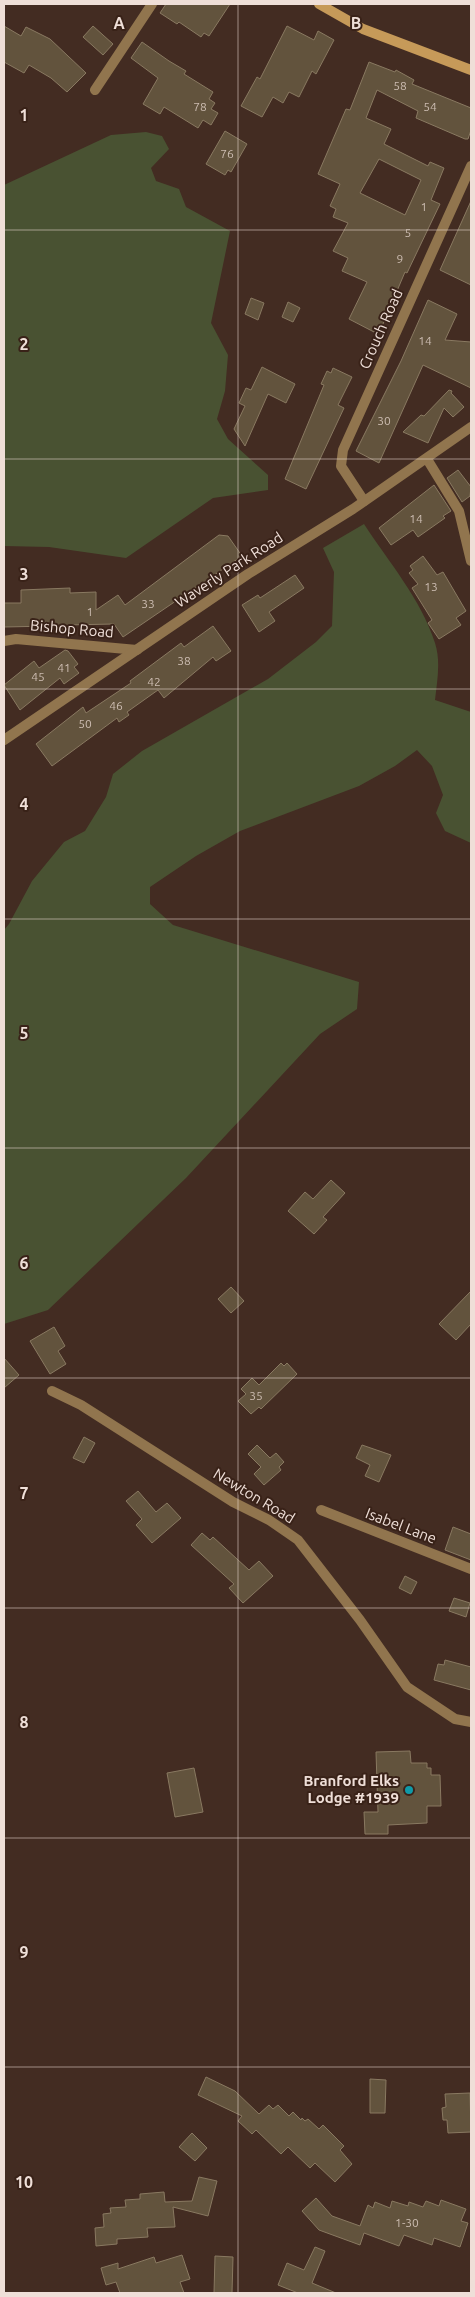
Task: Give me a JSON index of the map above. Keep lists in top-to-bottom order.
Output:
{
  "streets": {
    "street": [
      "Crouch Road",
      "Waverly Park Road",
      "Bishop Road",
      "Newton Road",
      "Isabel Lane"
    ]
  },
  "crossings": [
    ["Crouch Road", "Waverly Park Road"],
    ["Waverly Park Road", "Bishop Road"]
  ],
  "places": ["Branford Elks Lodge #1939"],
  "house_numbers": [
    "58",
    "78",
    "54",
    "76",
    "1",
    "5",
    "9",
    "14",
    "30",
    "14",
    "13",
    "33",
    "1",
    "38",
    "41",
    "45",
    "42",
    "46",
    "50",
    "35",
    "1-30"
  ],
  "grid": {
    "columns": ["A", "B"],
    "rows": [
      "1",
      "2",
      "3",
      "4",
      "5",
      "6",
      "7",
      "8",
      "9",
      "10"
    ]
  }
}
